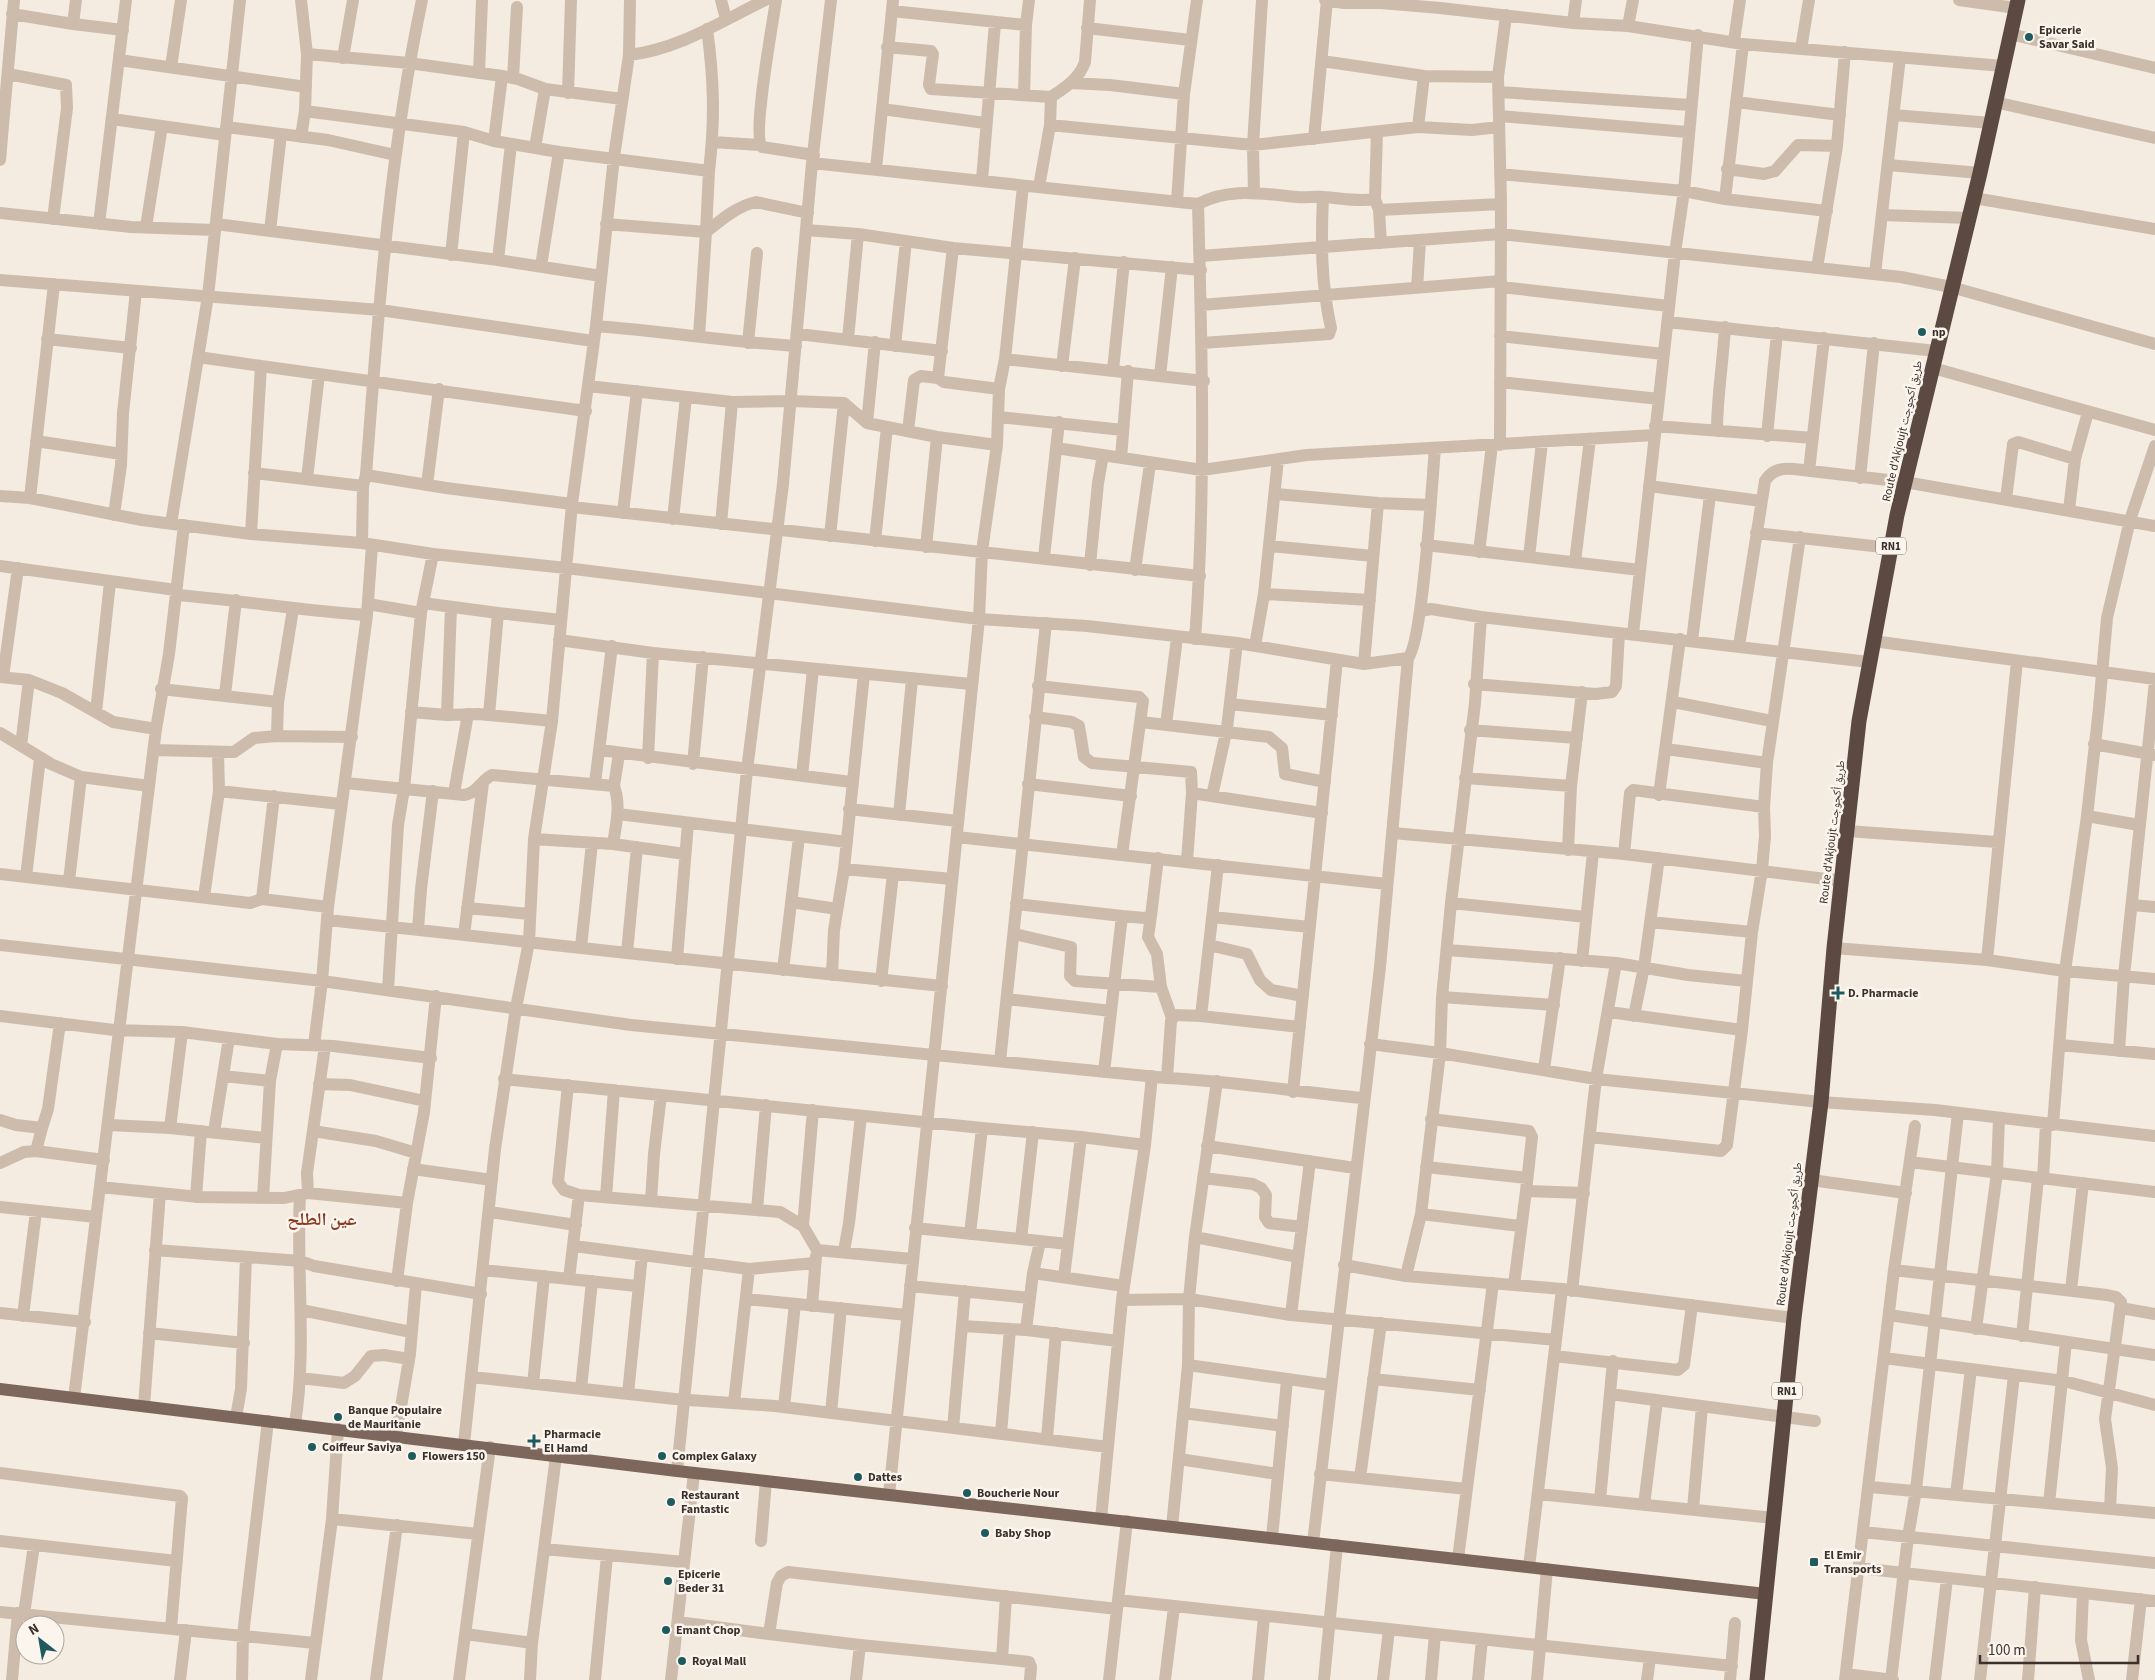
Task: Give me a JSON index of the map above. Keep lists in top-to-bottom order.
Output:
{
  "streets": {
    "highway": ["Route d'Akjoujt طريق أكجوجت", "RN1"]
  },
  "districts": ["عين الطلح"],
  "places": {
    "other": [
      "Epicerie Savar Said",
      "np",
      "Banque Populaire de Mauritanie",
      "Coiffeur Saviya",
      "Flowers 150",
      "Complex Galaxy",
      "Dattes",
      "Boucherie Nour",
      "Restaurant Fantastic",
      "Baby Shop",
      "Epicerie Beder 31",
      "Emant Chop",
      "Royal Mall"
    ],
    "health": ["D. Pharmacie", "Pharmacie El Hamd"],
    "transit": ["El Emir Transports"]
  },
  "scale_bar": "100 m",
  "north": "top left"
}
